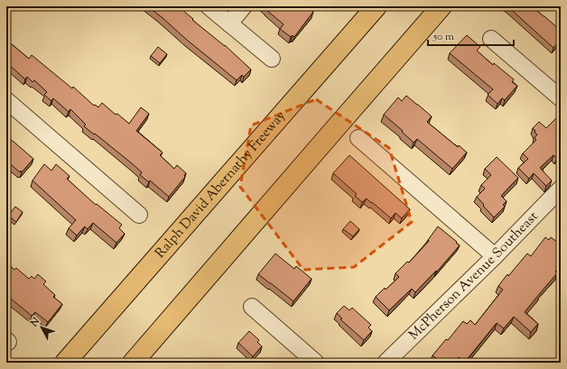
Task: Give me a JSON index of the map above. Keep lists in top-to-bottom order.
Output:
{
  "streets": {
    "highway": ["Ralph David Abernathy Freeway"],
    "street": ["McPherson Avenue Southeast"]
  },
  "scale_bar": "50 m",
  "north": "top left"
}
